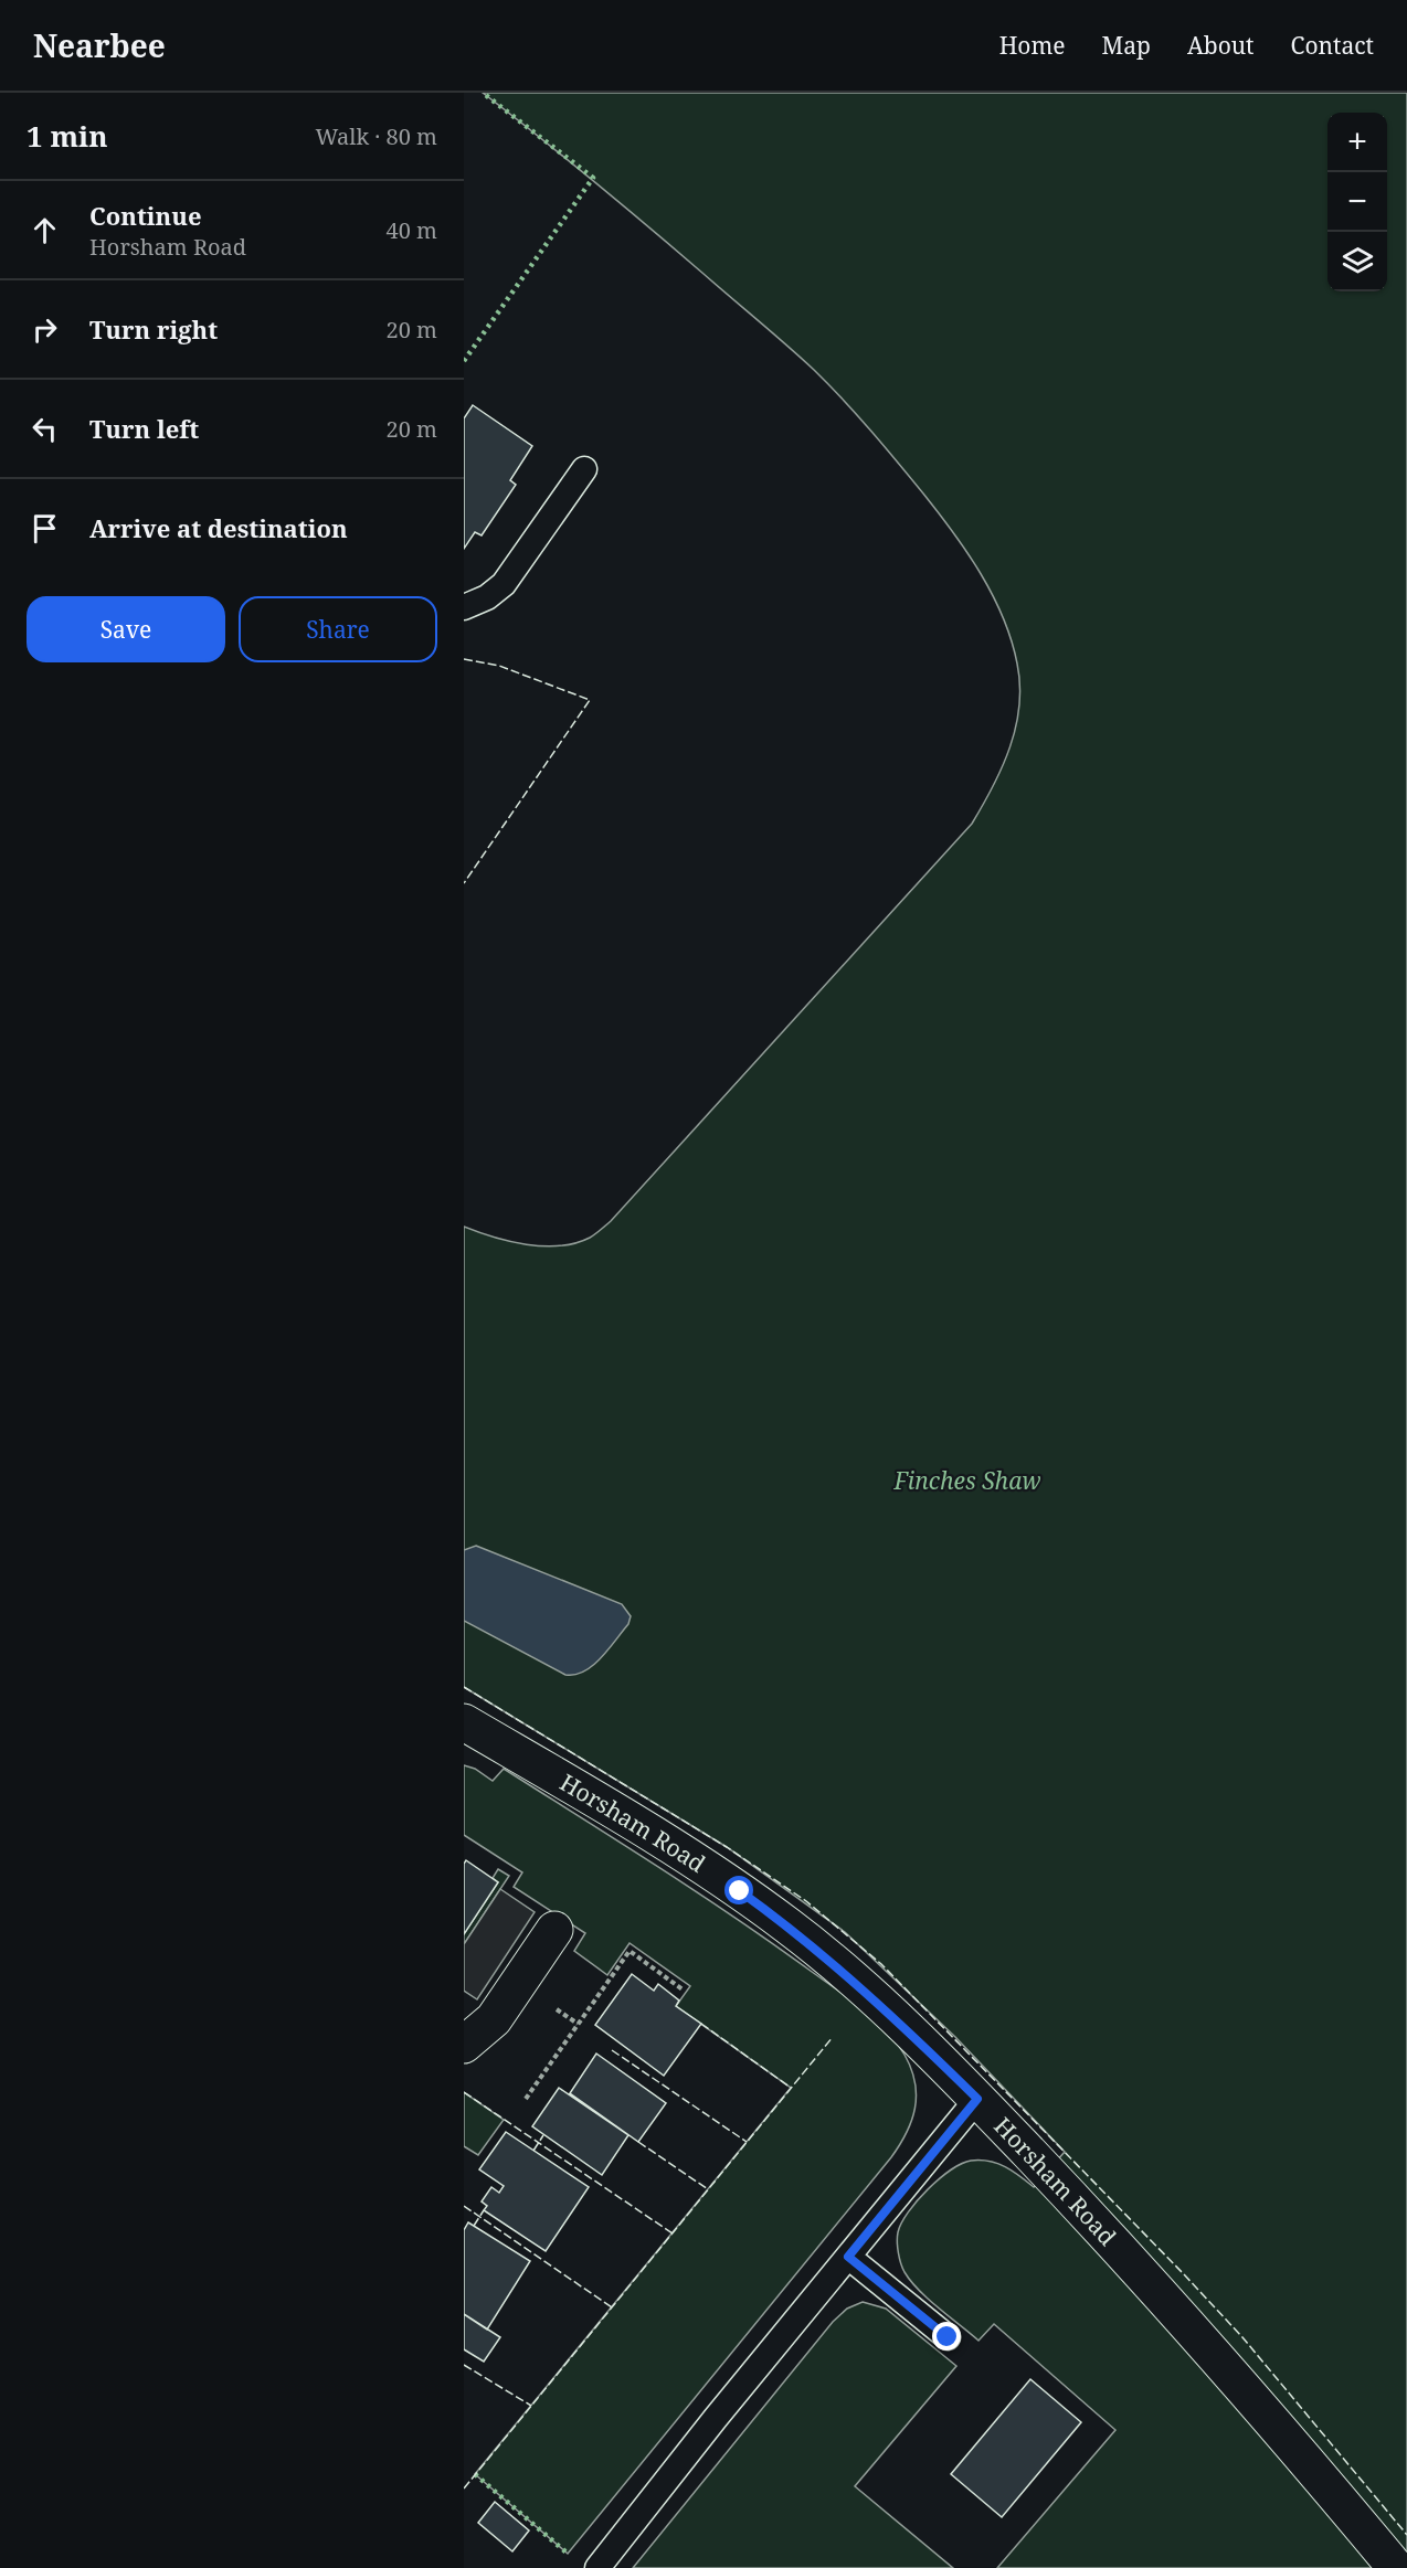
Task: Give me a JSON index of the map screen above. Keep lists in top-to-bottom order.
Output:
{
  "streets": {
    "street": ["Horsham Road"]
  },
  "parks": ["Finches Shaw"],
  "page": {
    "header": "Nearbee",
    "nav": [
      "Home",
      "Map",
      "About",
      "Contact"
    ],
    "heading": ["1 min", "Walk · 80 m"],
    "map_buttons": ["+", "−"],
    "list": [
      ["Continue", "Horsham Road", "40 m"],
      ["Turn right", "20 m"],
      ["Turn left", "20 m"],
      "Arrive at destination"
    ],
    "buttons": ["Save", "Share"]
  }
}
